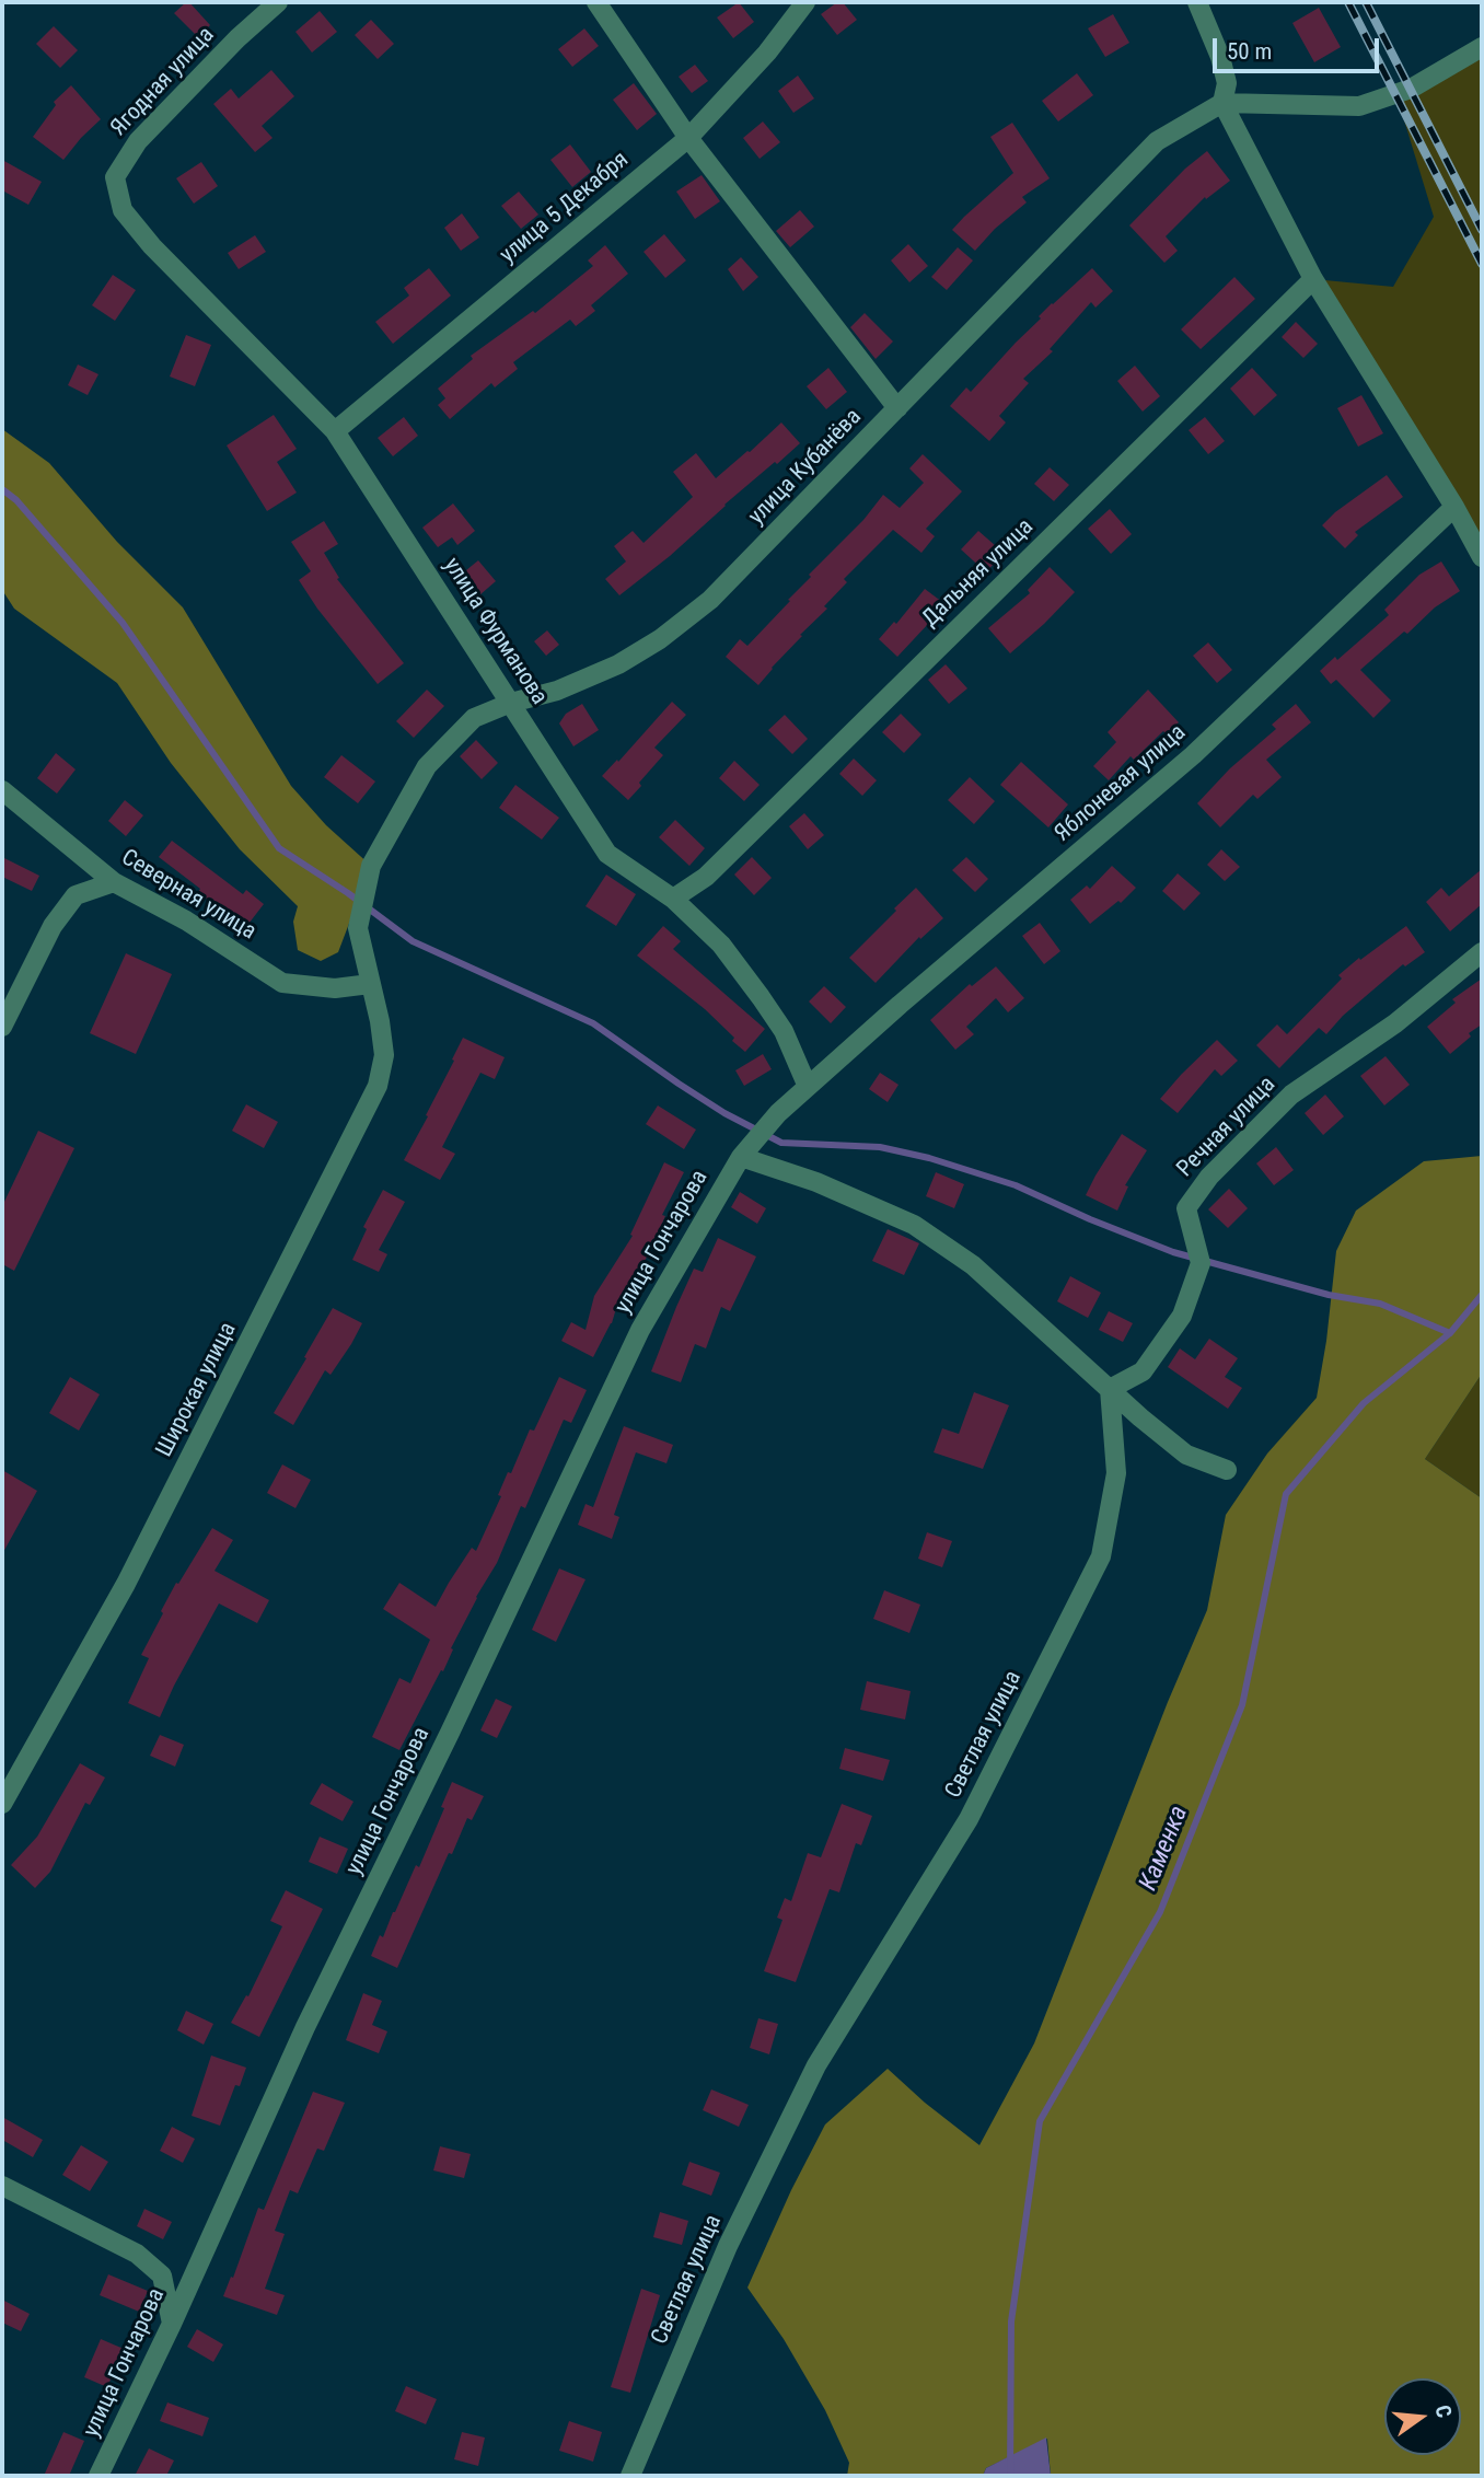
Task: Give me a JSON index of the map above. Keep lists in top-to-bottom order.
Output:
{
  "streets": {
    "street": [
      "Ягодная улица",
      "улица 5 Декабря",
      "улица Кубанёва",
      "Дальняя улица",
      "улица Фурманова",
      "Яблоневая улица",
      "Северная улица",
      "Речная улица",
      "улица Гончарова",
      "Широкая улица",
      "Светлая улица"
    ]
  },
  "crossings": [
    ["Ягодная улица", "улица Фурманова"],
    ["улица 5 Декабря", "улица Фурманова"],
    ["улица Кубанёва", "улица Фурманова"],
    ["улица Кубанёва", "Северная улица"],
    ["улица Кубанёва", "Широкая улица"],
    ["Дальняя улица", "улица Фурманова"],
    ["улица Фурманова", "Яблоневая улица"],
    ["Яблоневая улица", "улица Гончарова"],
    ["Северная улица", "Широкая улица"],
    ["Речная улица", "Светлая улица"]
  ],
  "water": ["Каменка"],
  "scale_bar": "50 m",
  "north": "right"
}
